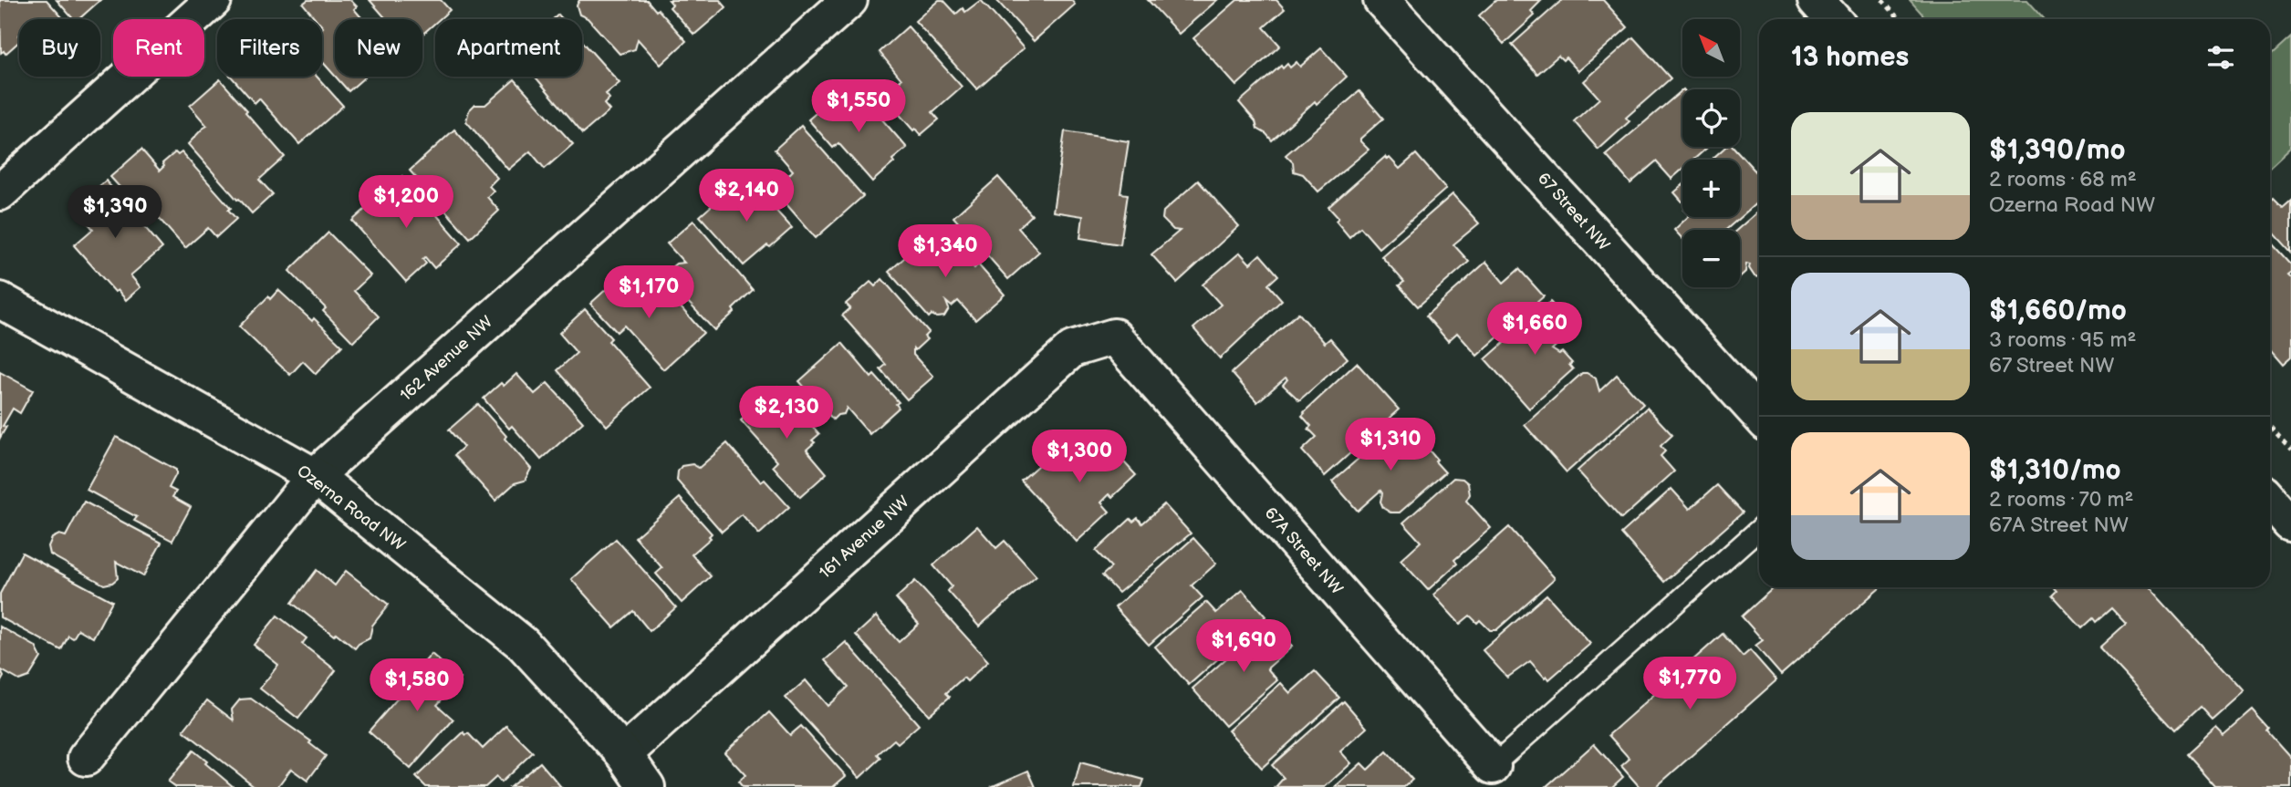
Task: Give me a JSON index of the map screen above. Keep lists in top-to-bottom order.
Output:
{
  "streets": {
    "street": [
      "67 Street NW",
      "162 Avenue NW",
      "Ozerna Road NW",
      "161 Avenue NW",
      "67A Street NW"
    ]
  },
  "crossings": [
    ["162 Avenue NW", "Ozerna Road NW"],
    ["Ozerna Road NW", "161 Avenue NW"],
    ["161 Avenue NW", "67A Street NW"]
  ],
  "north": "top left",
  "page": {
    "map_buttons": ["+", "−"],
    "chip": [
      "Buy",
      "Rent",
      "Filters",
      "New",
      "Apartment"
    ],
    "heading": "13 homes",
    "price": [
      "$1,550",
      "$2,140",
      "$1,200",
      "$1,390",
      "$1,340",
      "$1,170",
      "$1,660",
      "$2,130",
      "$1,310",
      "$1,300",
      "$1,690",
      "$1,770",
      "$1,580"
    ],
    "list": [
      {
        "name": "$1,390/mo",
        "note": "2 rooms · 68 m² · Ozerna Road NW"
      },
      {
        "name": "$1,660/mo",
        "note": "3 rooms · 95 m² · 67 Street NW"
      },
      {
        "name": "$1,310/mo",
        "note": "2 rooms · 70 m² · 67A Street NW"
      }
    ]
  }
}
